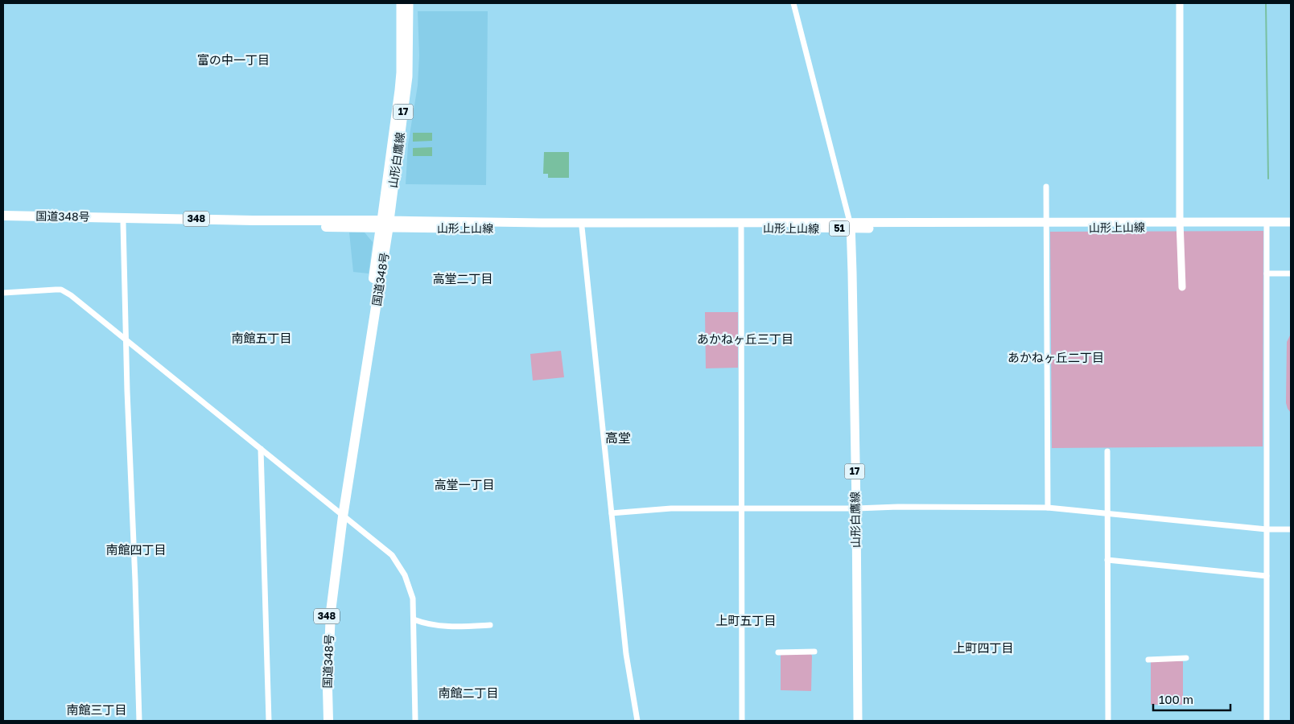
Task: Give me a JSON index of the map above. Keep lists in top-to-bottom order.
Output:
{
  "streets": {
    "highway": ["国道348号", "348"],
    "main road": [
      "17",
      "山形白鷹線",
      "山形上山線",
      "51"
    ]
  },
  "crossings": [
    ["山形白鷹線", "国道348号"],
    ["山形白鷹線", "山形上山線"],
    ["国道348号", "山形上山線"]
  ],
  "districts": [
    "富の中一丁目",
    "高堂二丁目",
    "南館五丁目",
    "あかねヶ丘三丁目",
    "あかねヶ丘二丁目",
    "高堂",
    "高堂一丁目",
    "南館四丁目",
    "上町五丁目",
    "上町四丁目",
    "南館二丁目",
    "南館三丁目"
  ],
  "scale_bar": "100 m"
}
